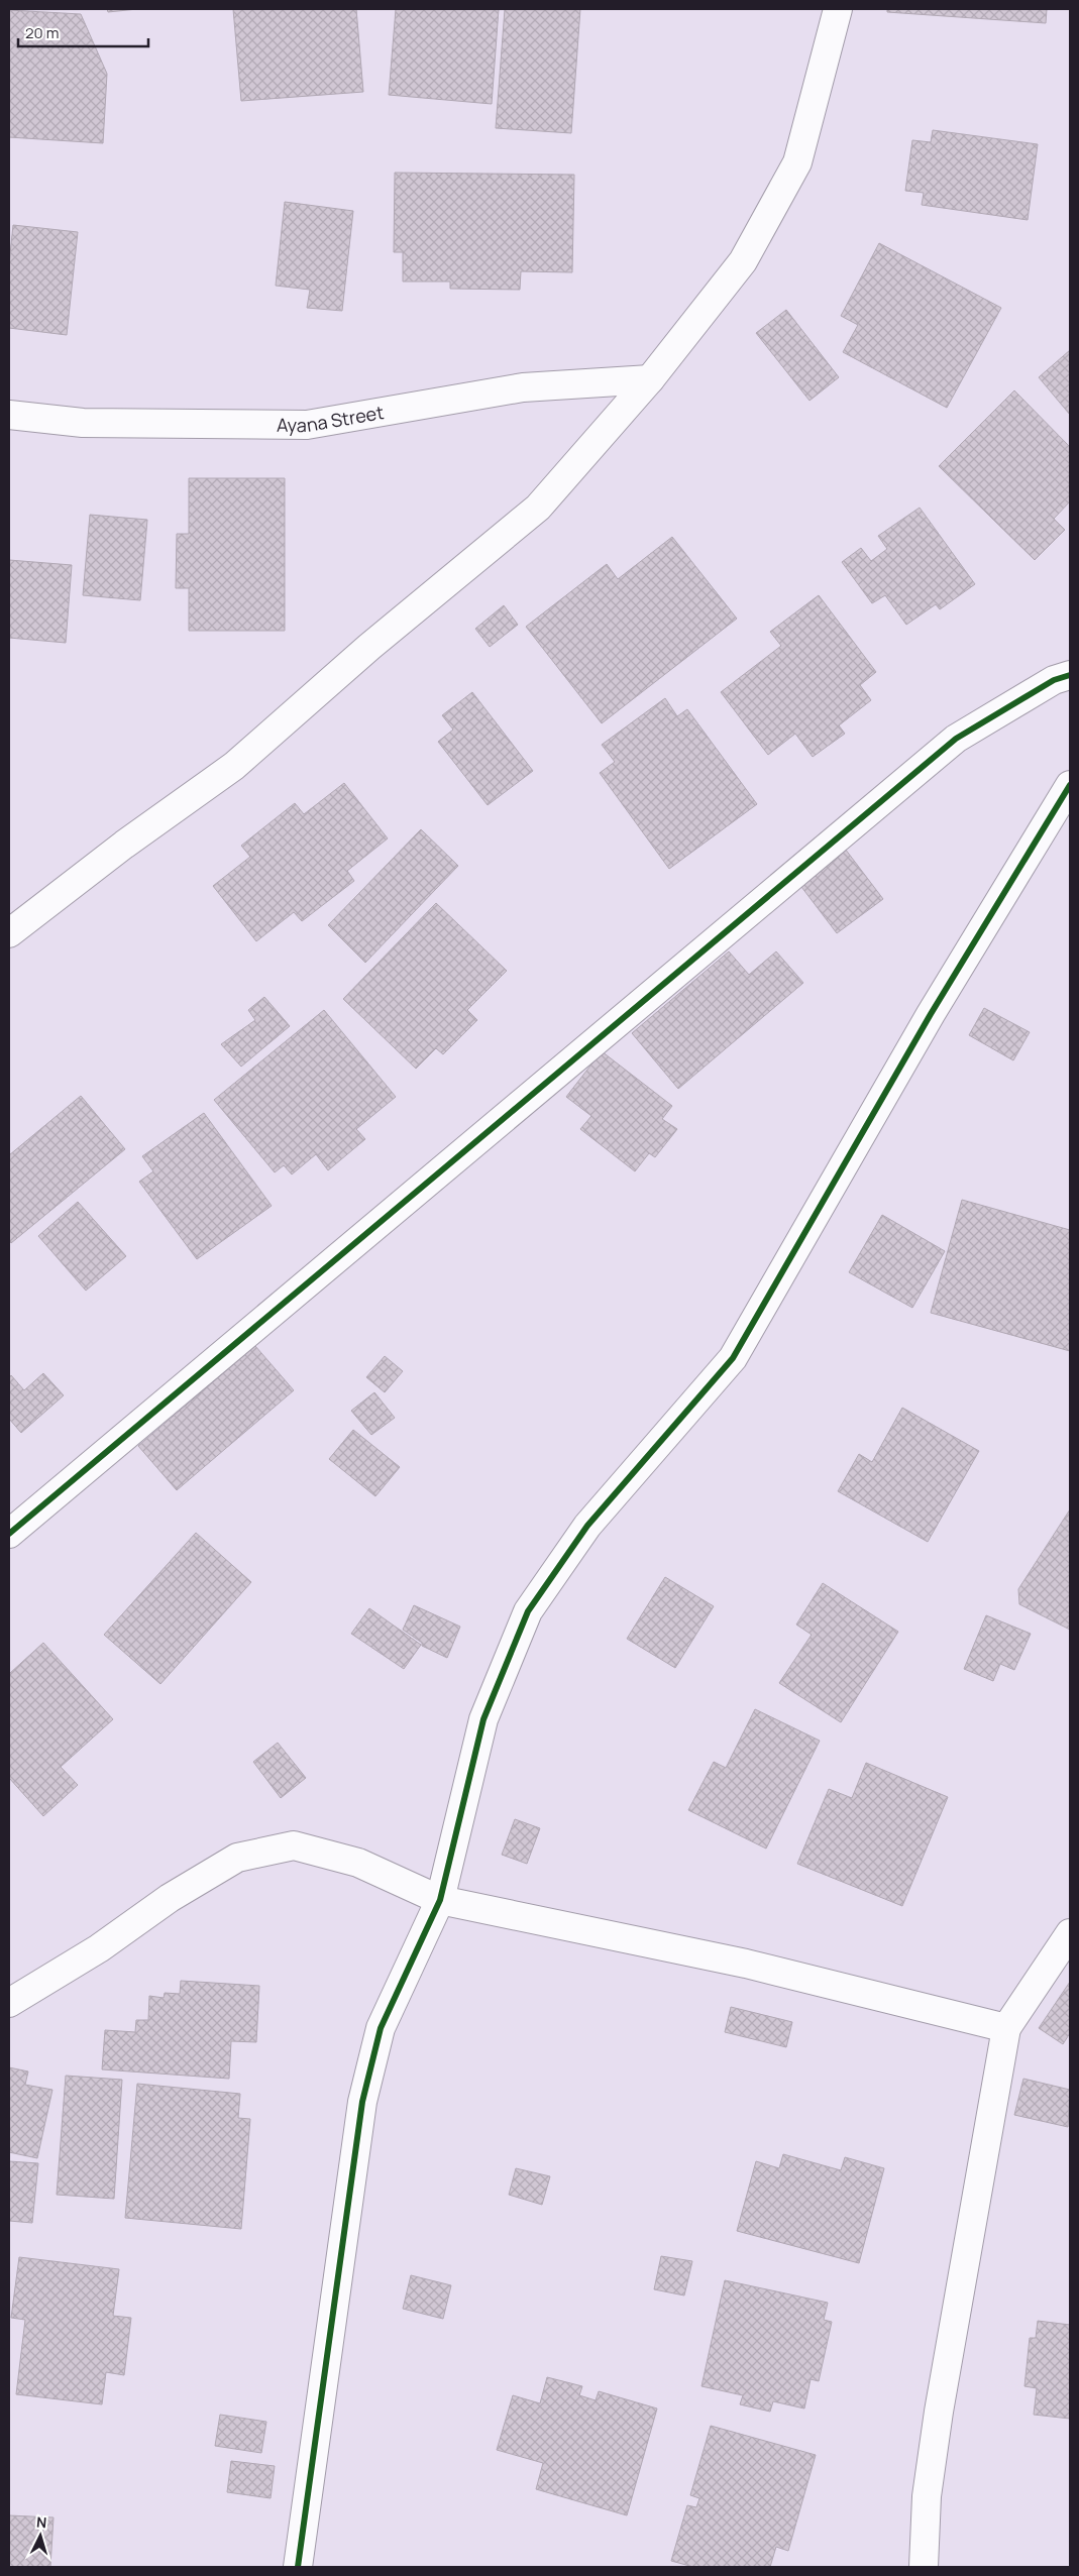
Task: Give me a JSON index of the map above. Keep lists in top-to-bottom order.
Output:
{
  "streets": {
    "street": ["Ayana Street"]
  },
  "scale_bar": "20 m",
  "north": "top"
}
